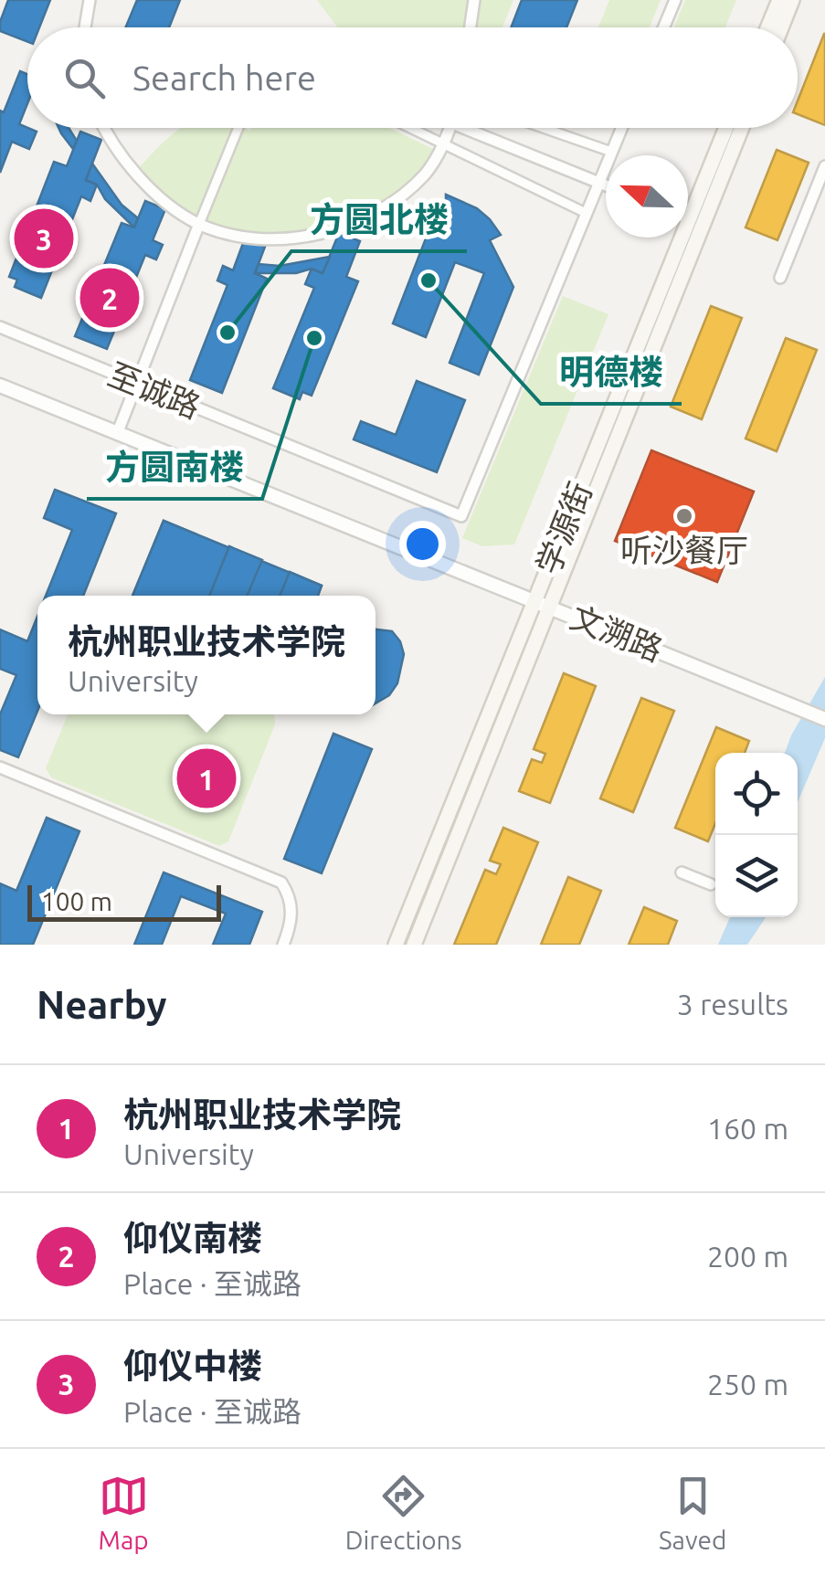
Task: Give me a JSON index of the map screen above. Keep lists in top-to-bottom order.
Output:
{
  "streets": {
    "main road": ["学源街"],
    "street": ["至诚路", "文溯路"]
  },
  "crossings": [
    ["学源街", "文溯路"]
  ],
  "places": [
    "明德楼",
    "方圆北楼",
    "方圆南楼",
    "听沙餐厅"
  ],
  "scale_bar": "100 m",
  "north": "left",
  "page": {
    "search": "Search here",
    "pins": ["3", "2", "1"],
    "popup": ["杭州职业技术学院", "University"],
    "scale": "100 m",
    "heading": ["Nearby", "3 results"],
    "list": [
      {
        "mark": "1",
        "name": "杭州职业技术学院",
        "note": "University",
        "value": "160 m"
      },
      {
        "mark": "2",
        "name": "仰仪南楼",
        "note": "Place · 至诚路",
        "value": "200 m"
      },
      {
        "mark": "3",
        "name": "仰仪中楼",
        "note": "Place · 至诚路",
        "value": "250 m"
      }
    ],
    "nav": ["Map", "Directions", "Saved"]
  }
}
